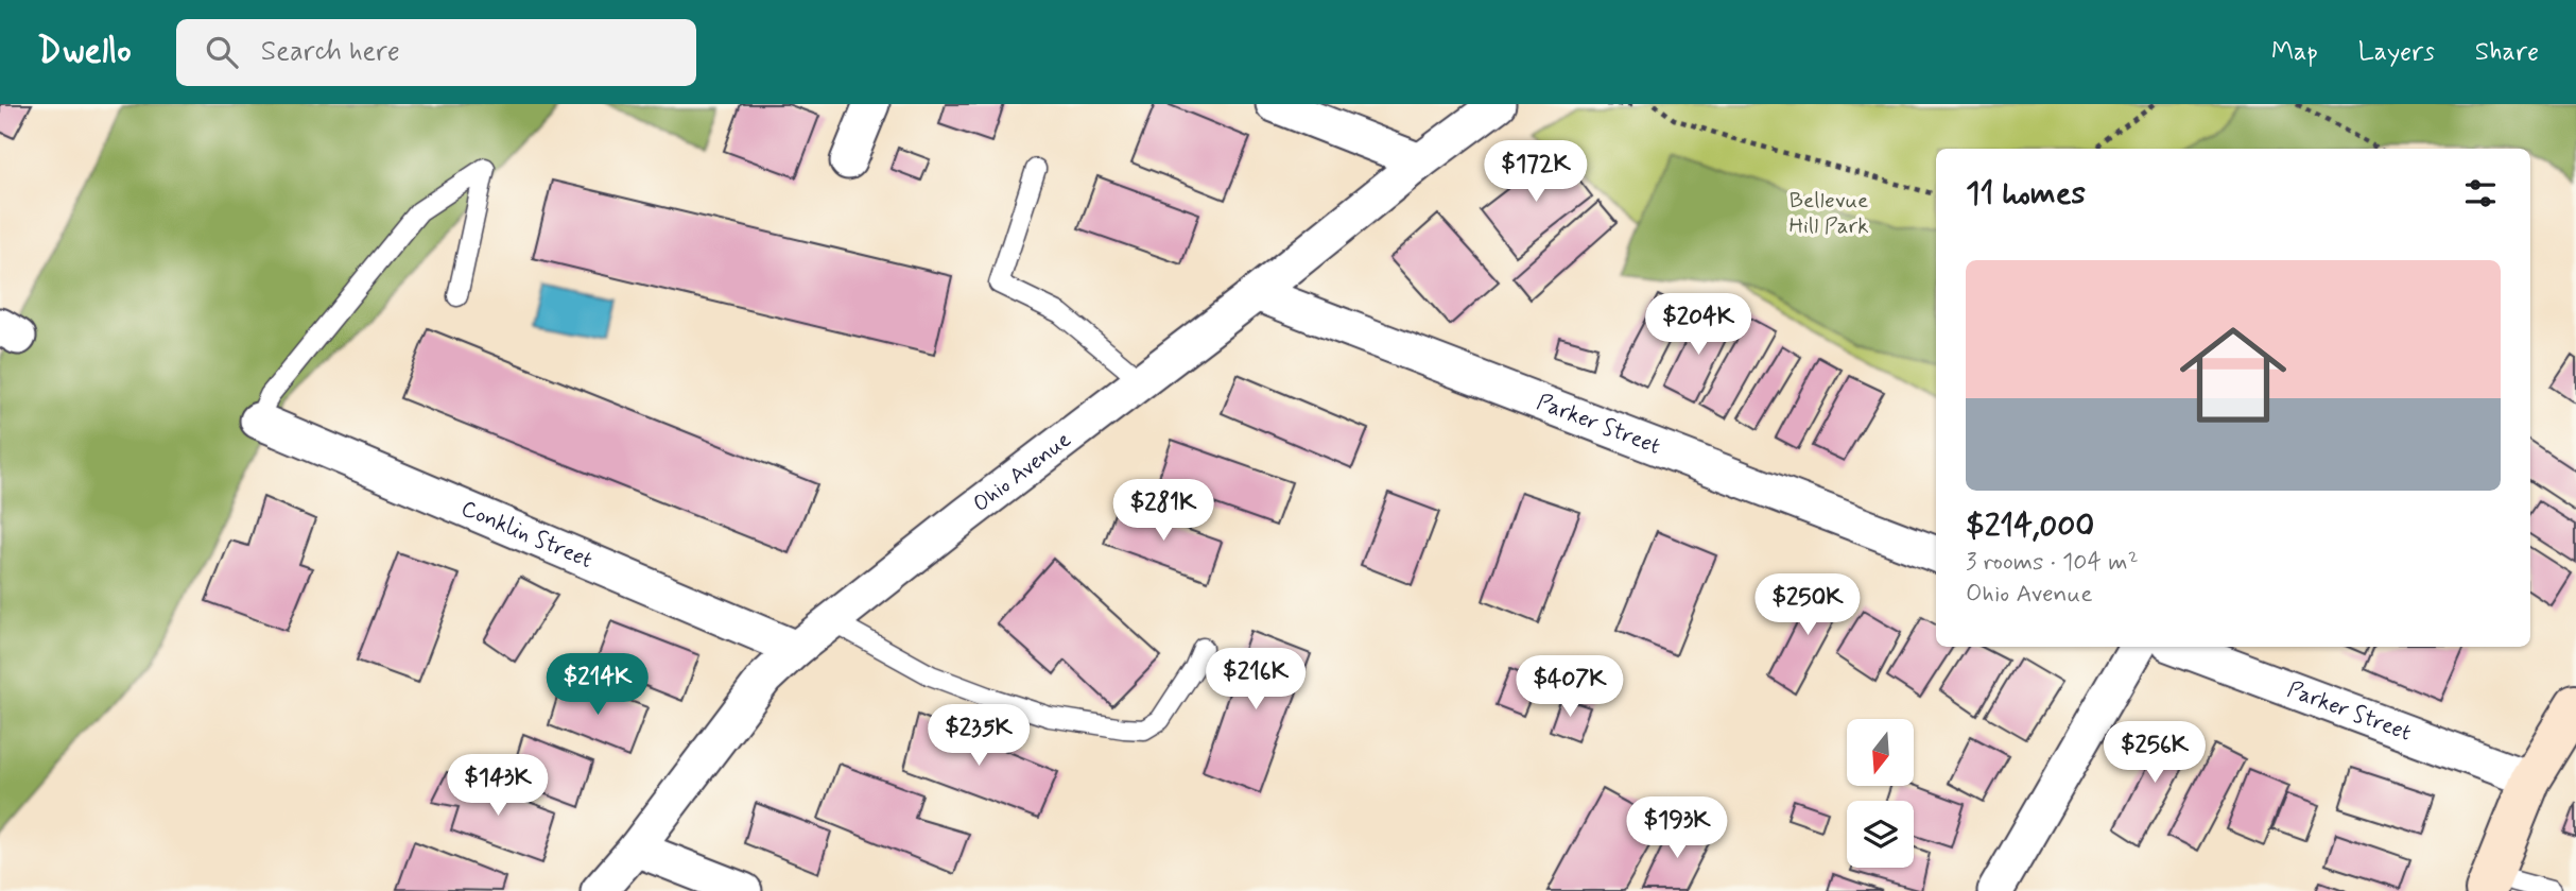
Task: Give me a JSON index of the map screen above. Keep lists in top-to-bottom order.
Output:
{
  "streets": {
    "street": ["Parker Street", "Ohio Avenue", "Conklin Street"]
  },
  "crossings": [
    ["Parker Street", "Ohio Avenue"],
    ["Ohio Avenue", "Conklin Street"]
  ],
  "parks": ["Bellevue Hill Park"],
  "north": "bottom",
  "page": {
    "header": "Dwello",
    "search": "Search here",
    "nav": ["Map", "Layers", "Share"],
    "price": [
      "$172K",
      "$204K",
      "$281K",
      "$250K",
      "$216K",
      "$214K",
      "$407K",
      "$235K",
      "$256K",
      "$143K",
      "$193K"
    ],
    "heading": "11 homes",
    "list": [
      {
        "name": "$214,000",
        "note": "3 rooms · 104 m² · Ohio Avenue"
      }
    ]
  }
}
